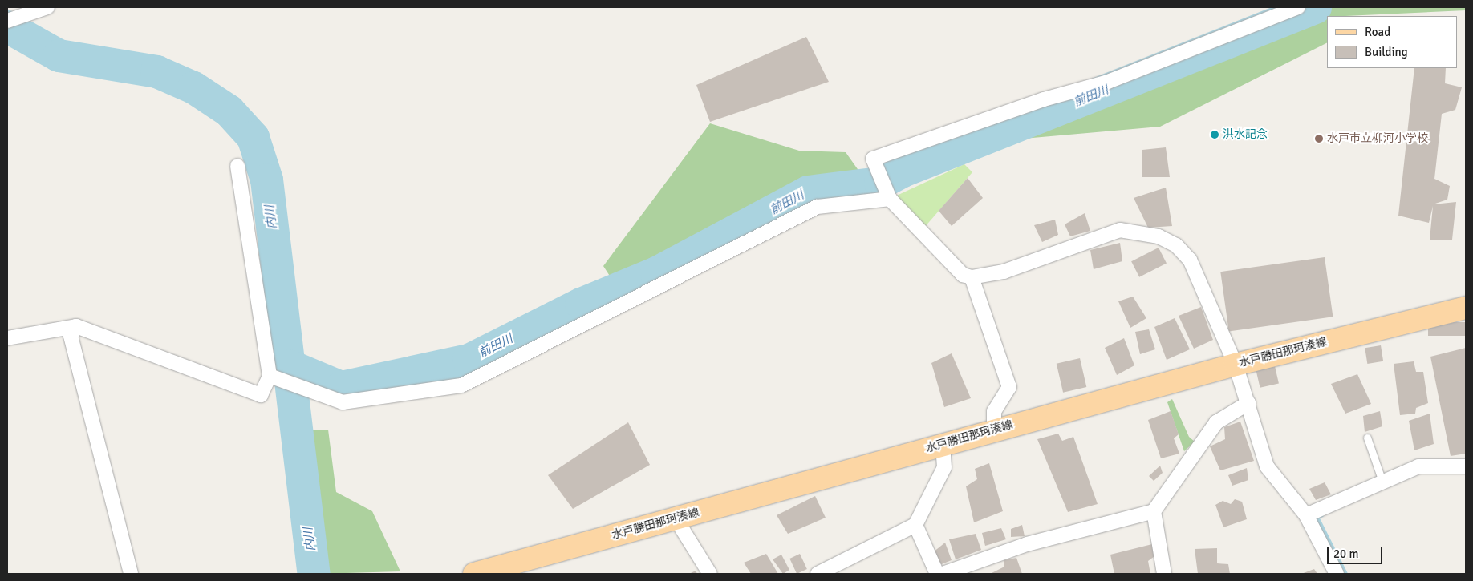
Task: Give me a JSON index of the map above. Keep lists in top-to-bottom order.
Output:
{
  "streets": {
    "main road": ["水戸勝田那珂湊線"]
  },
  "water": ["前田川", "内川"],
  "places": ["洪水記念", "水戸市立柳河小学校"],
  "legend": ["Road", "Building"],
  "scale_bar": "20 m"
}
